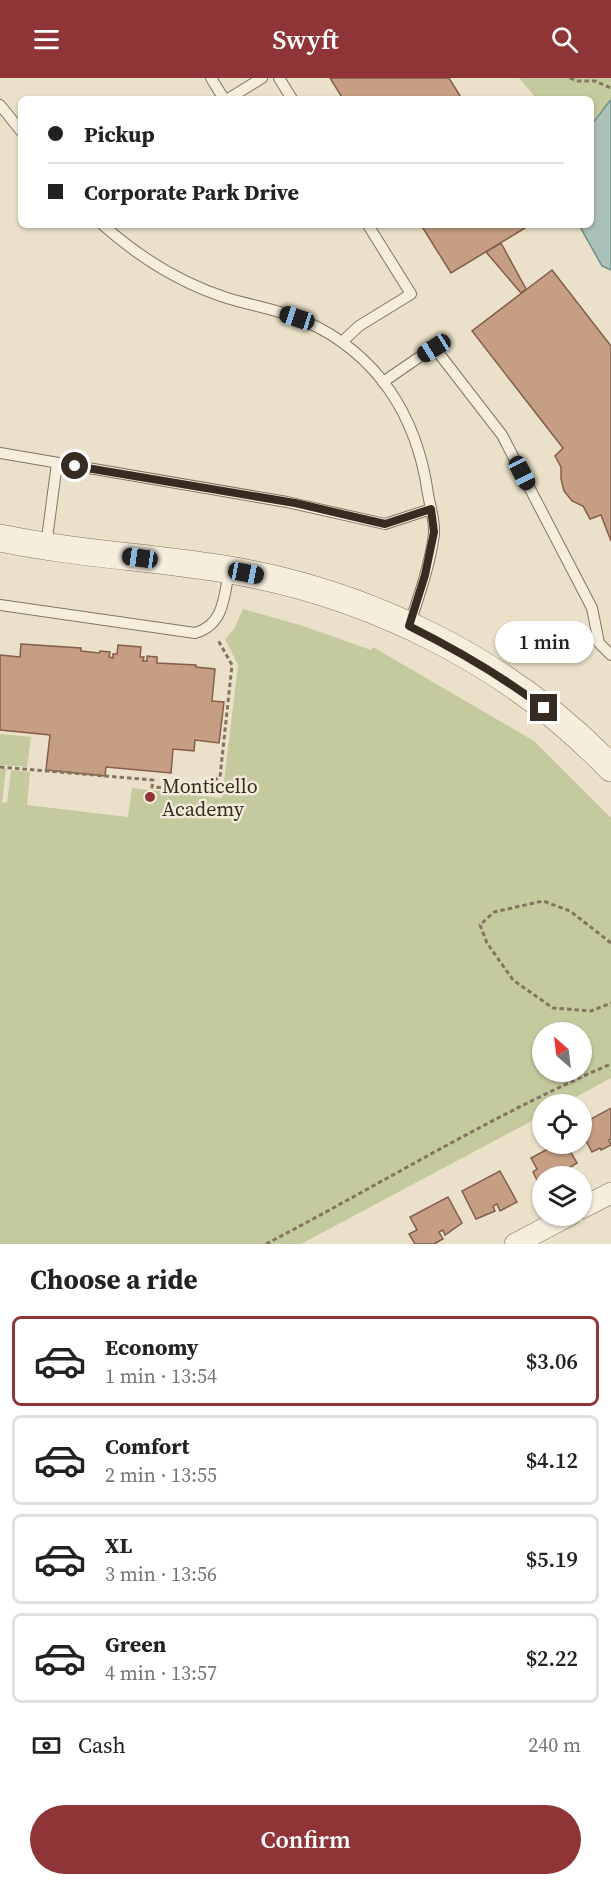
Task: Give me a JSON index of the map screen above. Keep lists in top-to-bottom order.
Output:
{
  "places": ["Monticello Academy"],
  "north": "top left",
  "page": {
    "header": "Swyft",
    "banner": ["Pickup", "Corporate Park Drive"],
    "bubble": "1 min",
    "heading": "Choose a ride",
    "list": [
      {
        "name": "Economy",
        "note": "1 min · 13:54",
        "value": "$3.06"
      },
      {
        "name": "Comfort",
        "note": "2 min · 13:55",
        "value": "$4.12"
      },
      {
        "name": "XL",
        "note": "3 min · 13:56",
        "value": "$5.19"
      },
      {
        "name": "Green",
        "note": "4 min · 13:57",
        "value": "$2.22"
      }
    ],
    "pay": ["Cash", "240 m"],
    "buttons": "Confirm"
  }
}
